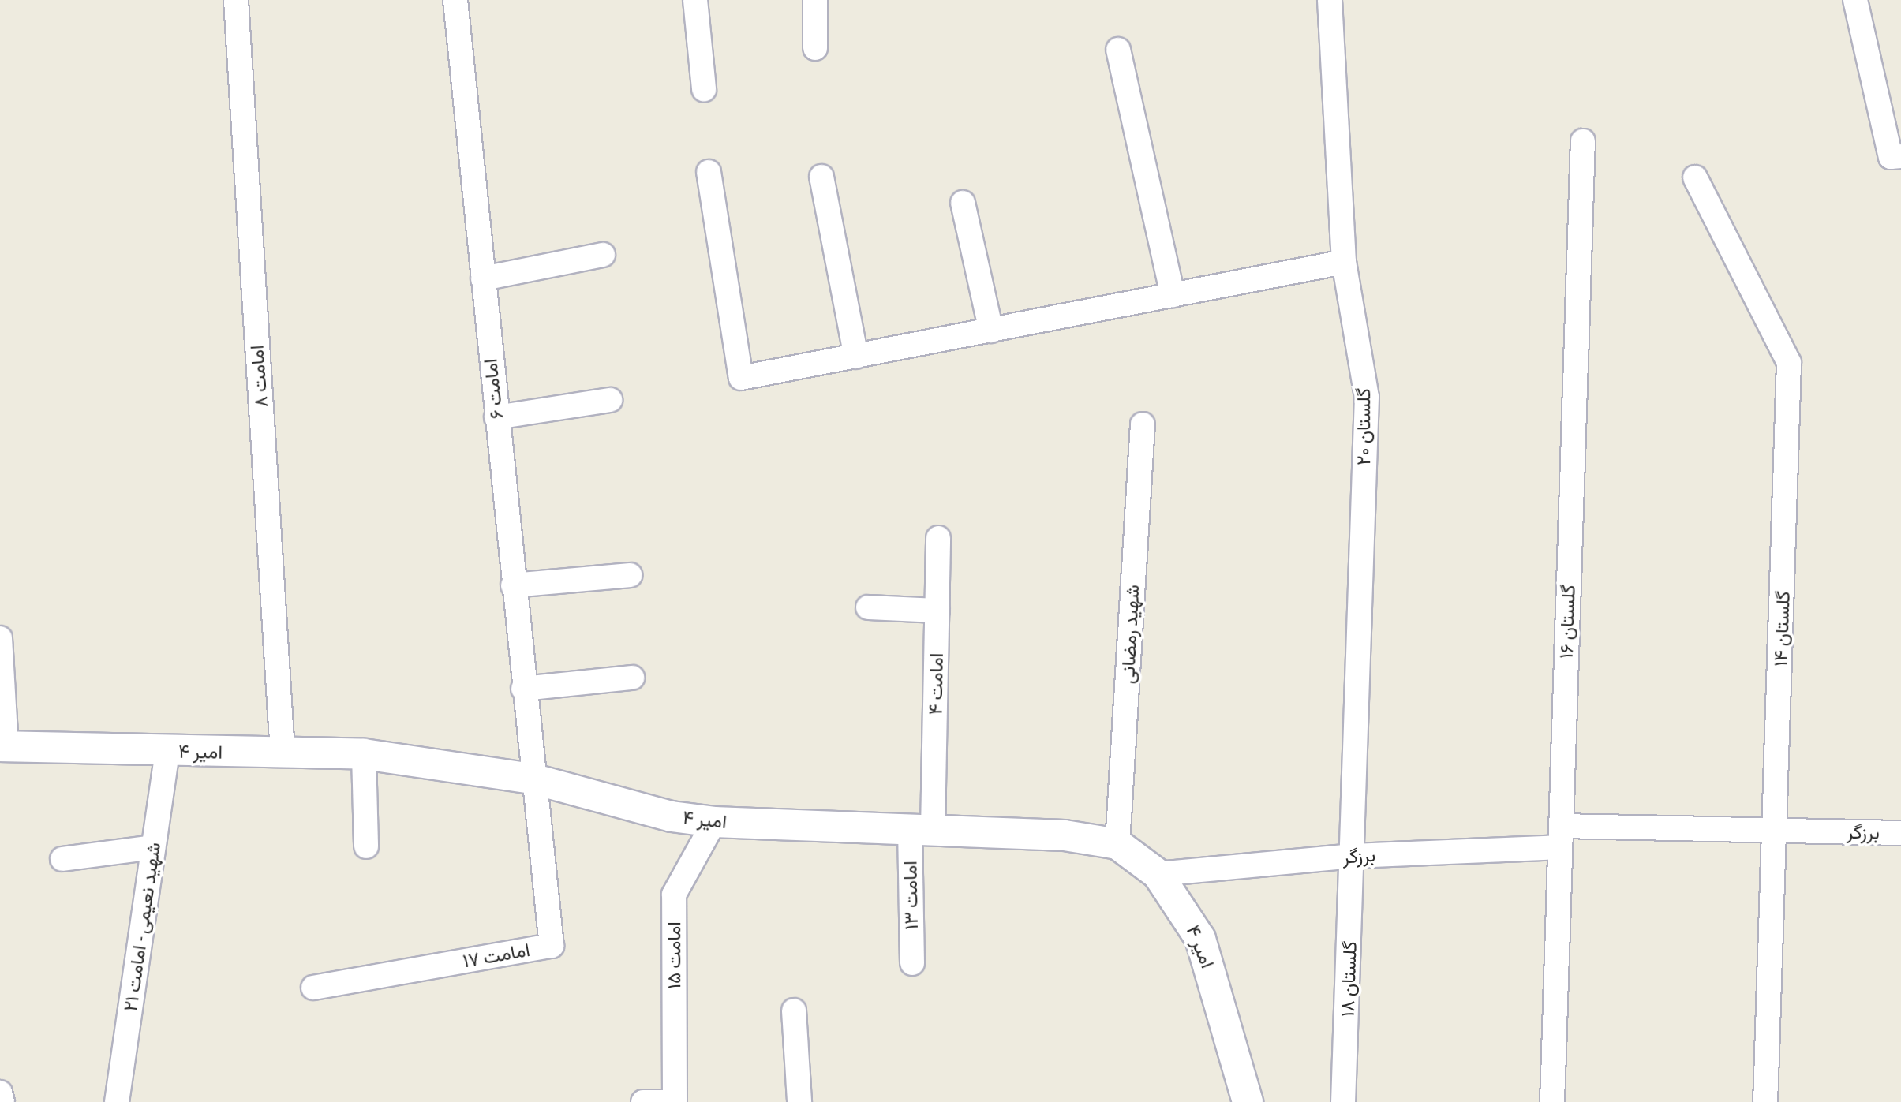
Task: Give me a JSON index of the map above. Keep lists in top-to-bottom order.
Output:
{
  "streets": {
    "street": [
      "امامت ۸",
      "امامت ۶",
      "گلستان ۲۰",
      "گلستان ۱۶",
      "گلستان ۱۴",
      "شهید رمضانی",
      "امامت ۴",
      "امیر ۴",
      "برزگر",
      "امامت ۱۳",
      "شهید نعیمی - امامت ۲۱",
      "امامت ۱۷",
      "امامت ۱۵",
      "گلستان ۱۸"
    ]
  },
  "crossings": [
    ["امامت ۸", "امیر ۴"],
    ["امامت ۶", "امیر ۴"],
    ["امامت ۶", "امامت ۱۷"],
    ["گلستان ۲۰", "برزگر"],
    ["گلستان ۲۰", "گلستان ۱۸"],
    ["گلستان ۱۶", "برزگر"],
    ["گلستان ۱۴", "برزگر"],
    ["شهید رمضانی", "امیر ۴"],
    ["امامت ۴", "امیر ۴"],
    ["امامت ۴", "امامت ۱۳"],
    ["امیر ۴", "برزگر"],
    ["امیر ۴", "امامت ۱۳"],
    ["امیر ۴", "شهید نعیمی - امامت ۲۱"],
    ["امیر ۴", "امامت ۱۷"],
    ["امیر ۴", "امامت ۱۵"],
    ["برزگر", "گلستان ۱۸"]
  ]
}
